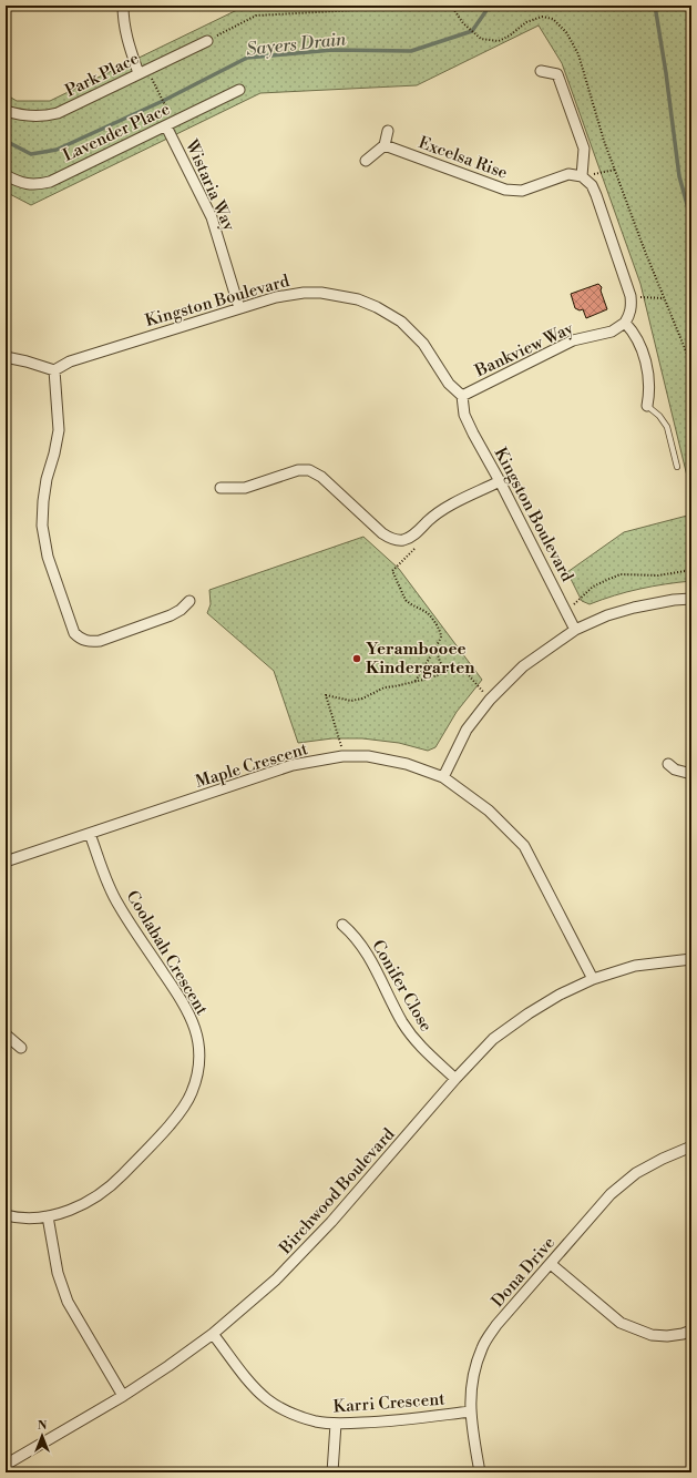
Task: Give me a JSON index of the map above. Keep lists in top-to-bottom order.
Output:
{
  "streets": {
    "street": [
      "Park Place",
      "Lavender Place",
      "Excelsa Rise",
      "Wistaria Way",
      "Kingston Boulevard",
      "Bankview Way",
      "Maple Crescent",
      "Coolabah Crescent",
      "Conifer Close",
      "Birchwood Boulevard",
      "Dona Drive",
      "Karri Crescent"
    ]
  },
  "crossings": [
    ["Lavender Place", "Wistaria Way"],
    ["Wistaria Way", "Kingston Boulevard"],
    ["Kingston Boulevard", "Bankview Way"],
    ["Maple Crescent", "Coolabah Crescent"],
    ["Maple Crescent", "Birchwood Boulevard"],
    ["Conifer Close", "Birchwood Boulevard"],
    ["Birchwood Boulevard", "Karri Crescent"],
    ["Dona Drive", "Karri Crescent"]
  ],
  "water": ["Sayers Drain"],
  "places": ["Yerambooee Kindergarten"],
  "north": "top"
}
